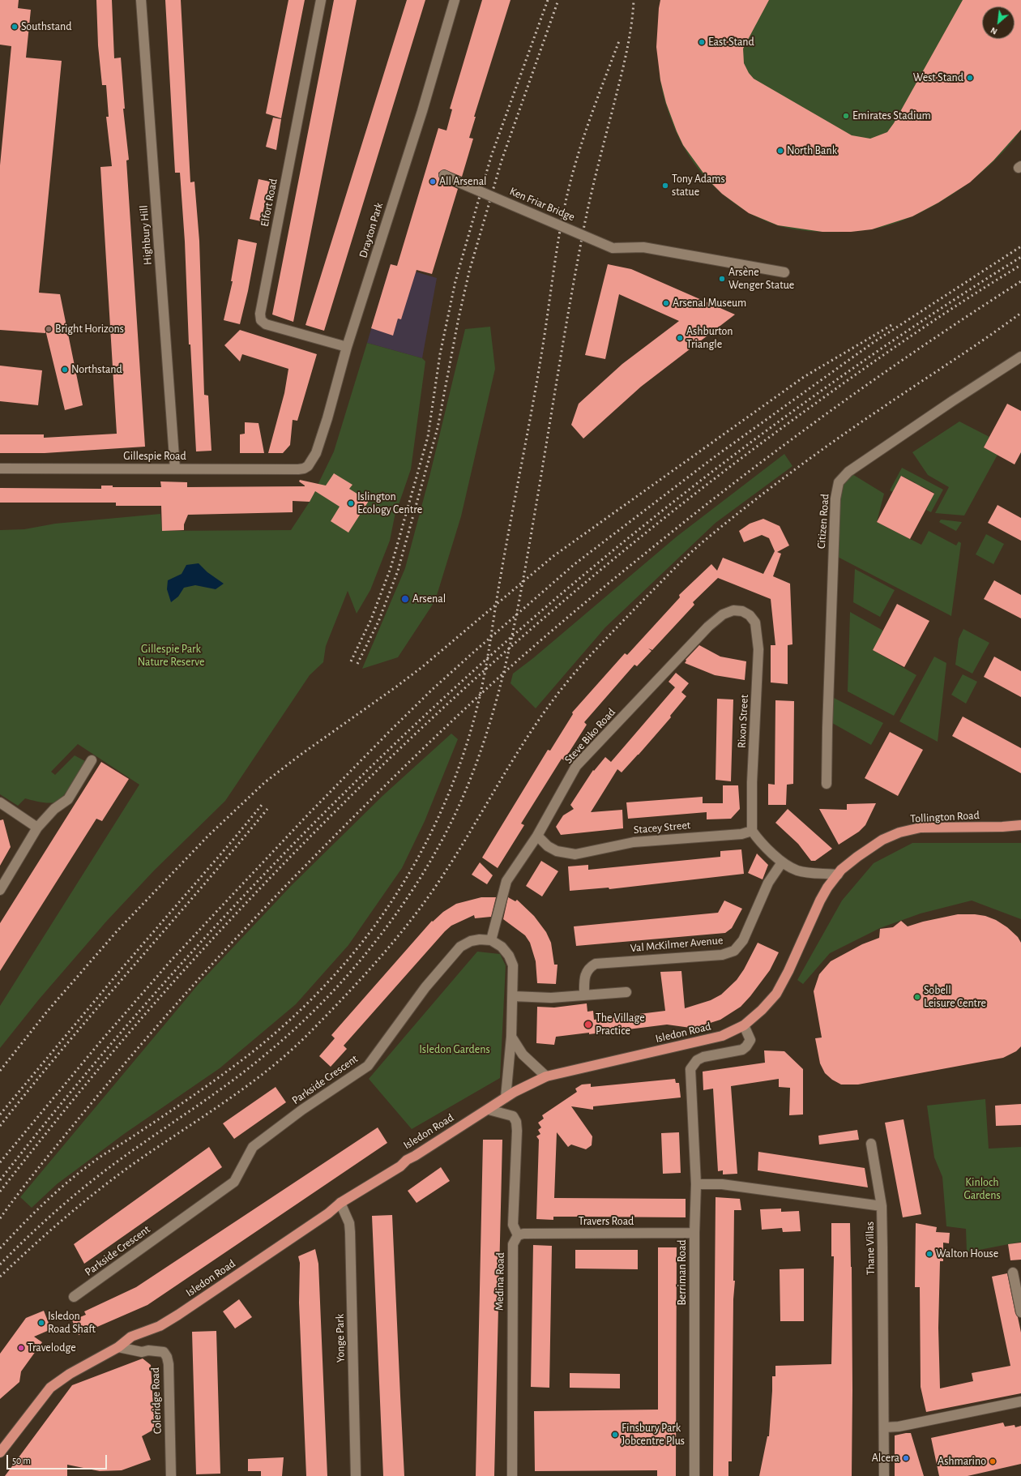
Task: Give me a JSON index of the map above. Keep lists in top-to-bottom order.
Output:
{
  "streets": {
    "highway": ["Tollington Road", "Isledon Road"],
    "street": [
      "Elfort Road",
      "Ken Friar Bridge",
      "Drayton Park",
      "Highbury Hill",
      "Gillespie Road",
      "Citizen Road",
      "Rixon Street",
      "Steve Biko Road",
      "Stacey Street",
      "Val McKilmer Avenue",
      "Parkside Crescent",
      "Travers Road",
      "Thane Villas",
      "Berriman Road",
      "Medina Road",
      "Yonge Park",
      "Coleridge Road"
    ]
  },
  "crossings": [
    ["Elfort Road", "Drayton Park"],
    ["Drayton Park", "Gillespie Road"],
    ["Highbury Hill", "Gillespie Road"],
    ["Rixon Street", "Steve Biko Road"],
    ["Rixon Street", "Stacey Street"],
    ["Steve Biko Road", "Stacey Street"],
    ["Steve Biko Road", "Parkside Crescent"],
    ["Tollington Road", "Isledon Road"],
    ["Isledon Road", "Berriman Road"],
    ["Isledon Road", "Yonge Park"],
    ["Isledon Road", "Coleridge Road"],
    ["Travers Road", "Berriman Road"],
    ["Travers Road", "Medina Road"],
    ["Thane Villas", "Berriman Road"]
  ],
  "parks": ["Gillespie Park Nature Reserve", "Isledon Gardens", "Kinloch Gardens"],
  "places": [
    "Southstand",
    "East Stand",
    "West Stand",
    "Emirates Stadium",
    "North Bank",
    "All Arsenal",
    "Tony Adams statue",
    "Arsène Wenger Statue",
    "Arsenal Museum",
    "Bright Horizons",
    "Ashburton Triangle",
    "Northstand",
    "Islington Ecology Centre",
    "Arsenal",
    "Sobell Leisure Centre",
    "The Village Practice",
    "Walton House",
    "Isledon Road Shaft",
    "Travelodge",
    "Finsbury Park Jobcentre Plus",
    "Alcera",
    "Ashmarino"
  ],
  "scale_bar": "50 m",
  "north": "bottom left"
}
